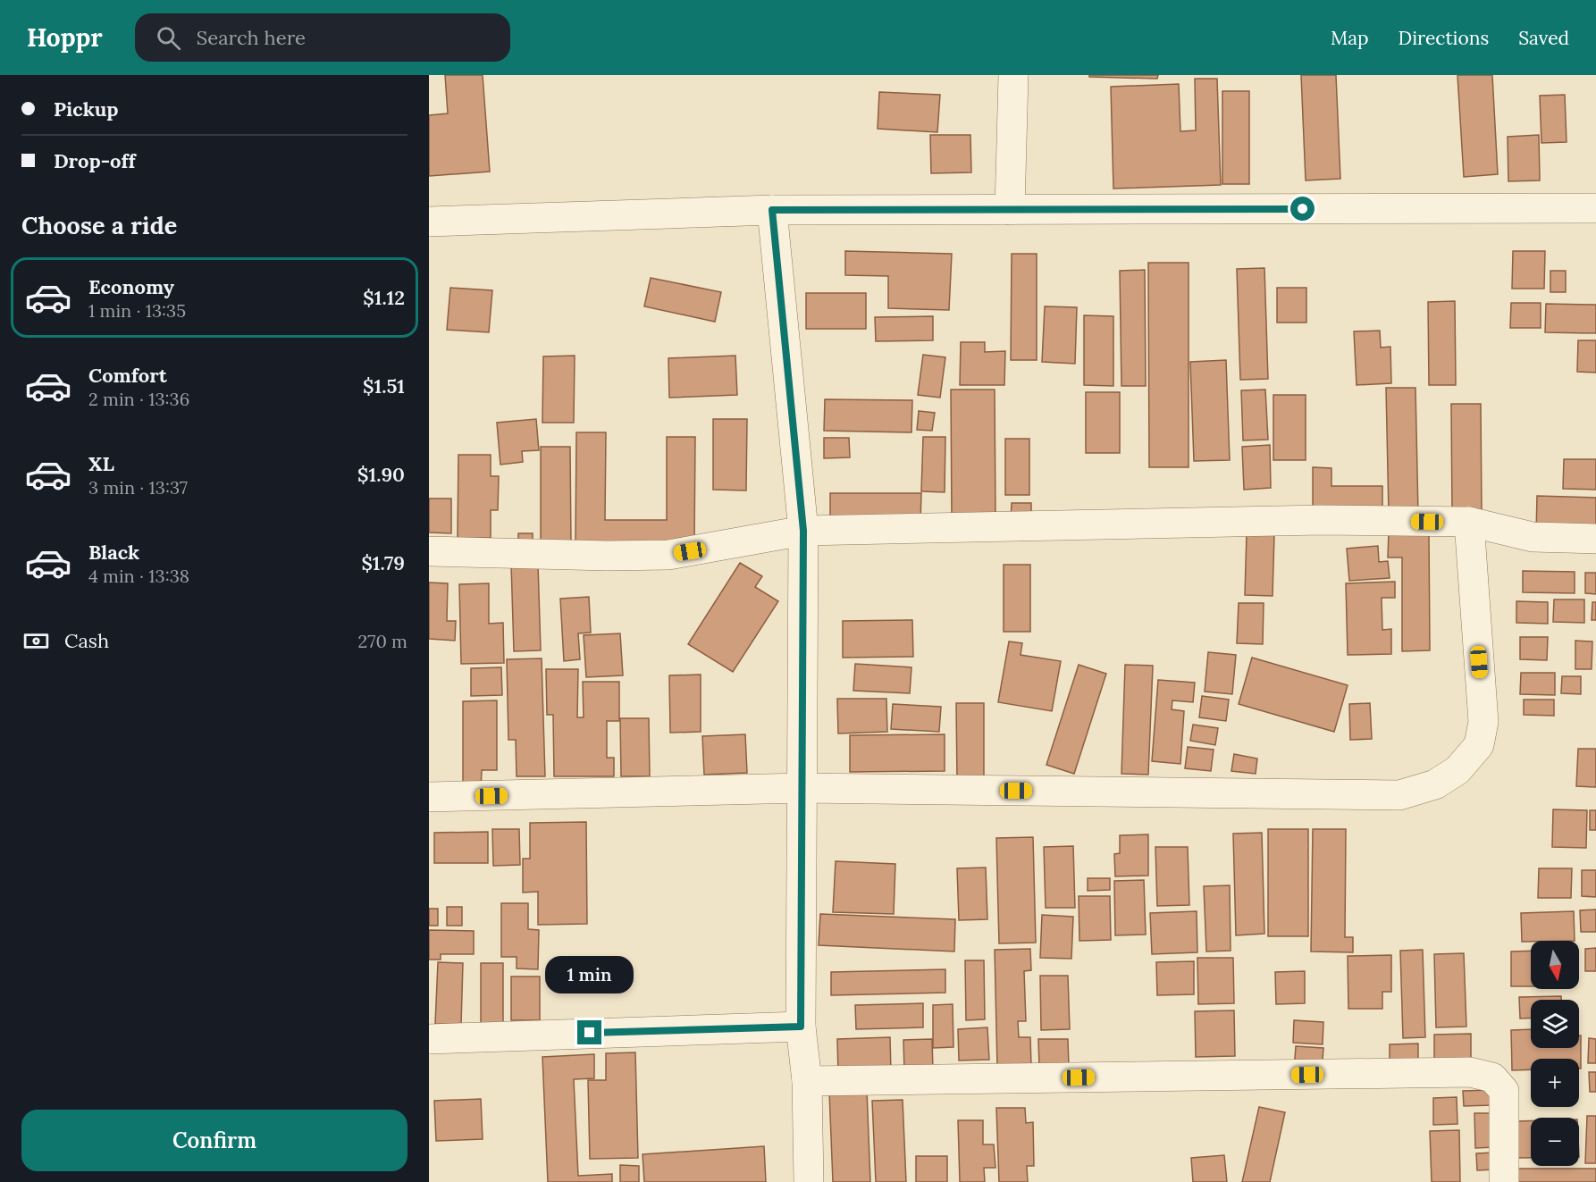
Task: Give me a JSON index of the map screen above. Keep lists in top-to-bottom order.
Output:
{
  "north": "bottom",
  "page": {
    "header": "Hoppr",
    "search": "Search here",
    "nav": ["Map", "Directions", "Saved"],
    "banner": ["Pickup", "Drop-off"],
    "heading": "Choose a ride",
    "list": [
      {
        "name": "Economy",
        "note": "1 min · 13:35",
        "value": "$1.12"
      },
      {
        "name": "Comfort",
        "note": "2 min · 13:36",
        "value": "$1.51"
      },
      {
        "name": "XL",
        "note": "3 min · 13:37",
        "value": "$1.90"
      },
      {
        "name": "Black",
        "note": "4 min · 13:38",
        "value": "$1.79"
      }
    ],
    "pay": ["Cash", "270 m"],
    "map_buttons": ["+", "−"],
    "bubble": "1 min",
    "buttons": "Confirm"
  }
}
